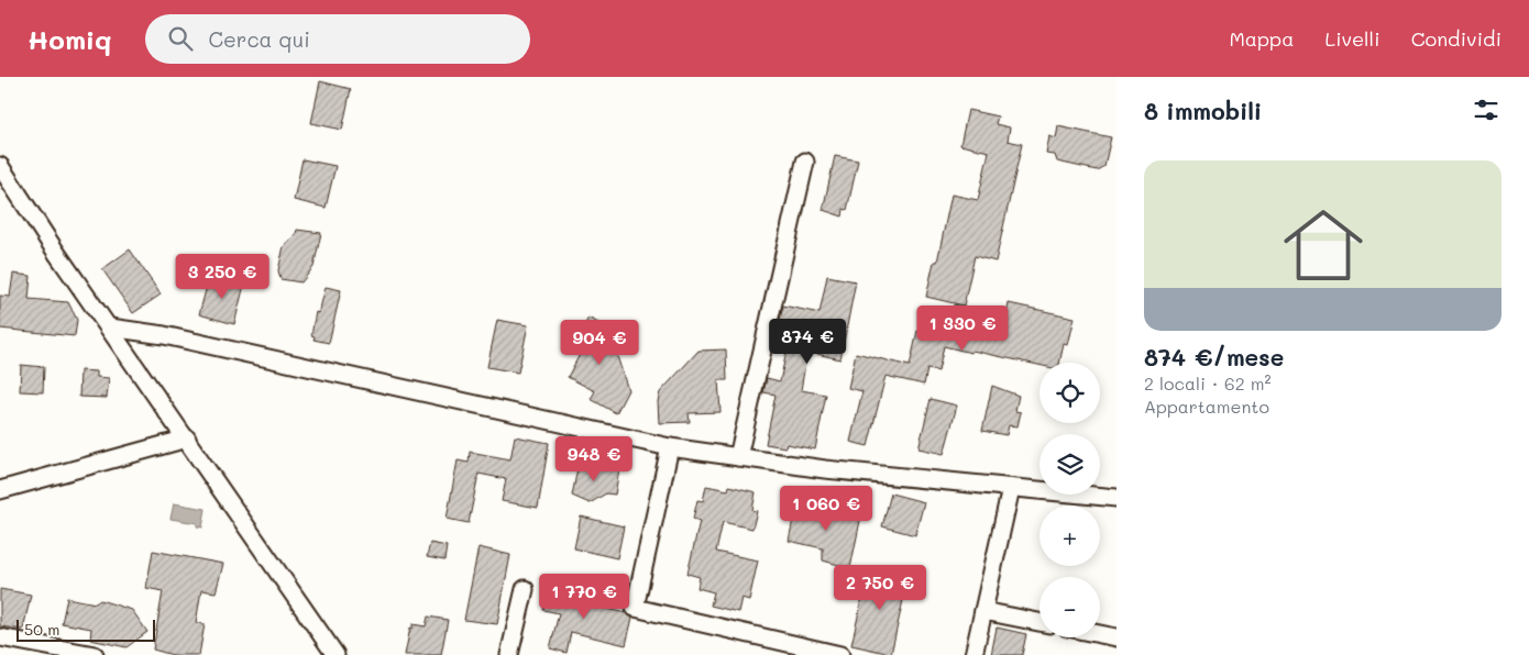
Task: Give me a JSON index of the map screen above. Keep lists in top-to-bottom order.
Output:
{
  "scale_bar": "50 m",
  "page": {
    "header": "Homiq",
    "search": "Cerca qui",
    "nav": ["Mappa", "Livelli", "Condividi"],
    "heading": "8 immobili",
    "list": [
      {
        "name": "874 €/mese",
        "note": "2 locali · 62 m² · Appartamento"
      }
    ],
    "price": [
      "3 250 €",
      "1 330 €",
      "874 €",
      "904 €",
      "948 €",
      "1 060 €",
      "2 750 €",
      "1 770 €"
    ],
    "map_buttons": ["+", "−"],
    "scale": "50 m"
  }
}
